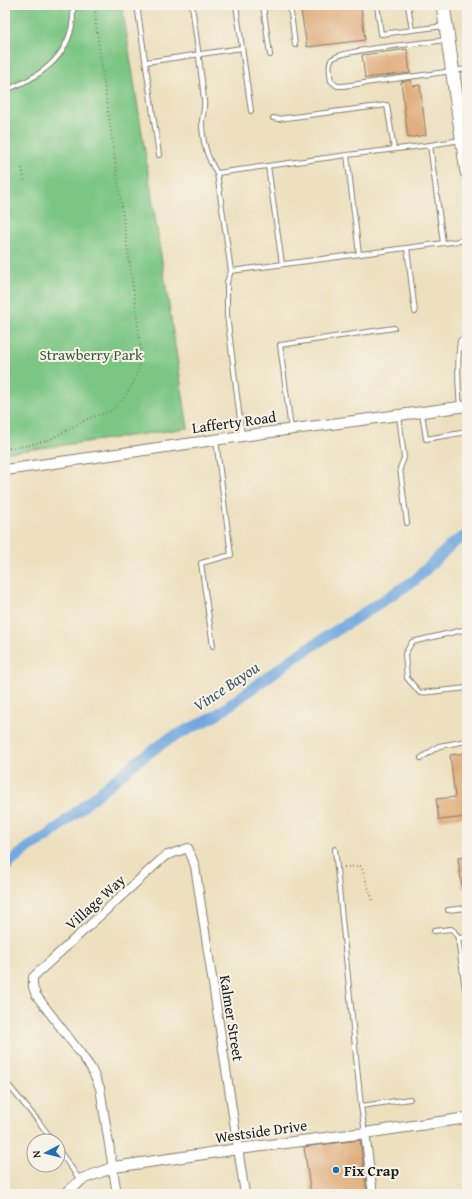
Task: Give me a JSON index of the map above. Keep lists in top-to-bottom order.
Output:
{
  "streets": {
    "street": [
      "Lafferty Road",
      "Village Way",
      "Kalmer Street",
      "Westside Drive"
    ]
  },
  "crossings": [
    ["Village Way", "Kalmer Street"],
    ["Village Way", "Westside Drive"],
    ["Kalmer Street", "Westside Drive"]
  ],
  "water": ["Vince Bayou"],
  "parks": ["Strawberry Park"],
  "places": ["Fix Crap"],
  "north": "left"
}
